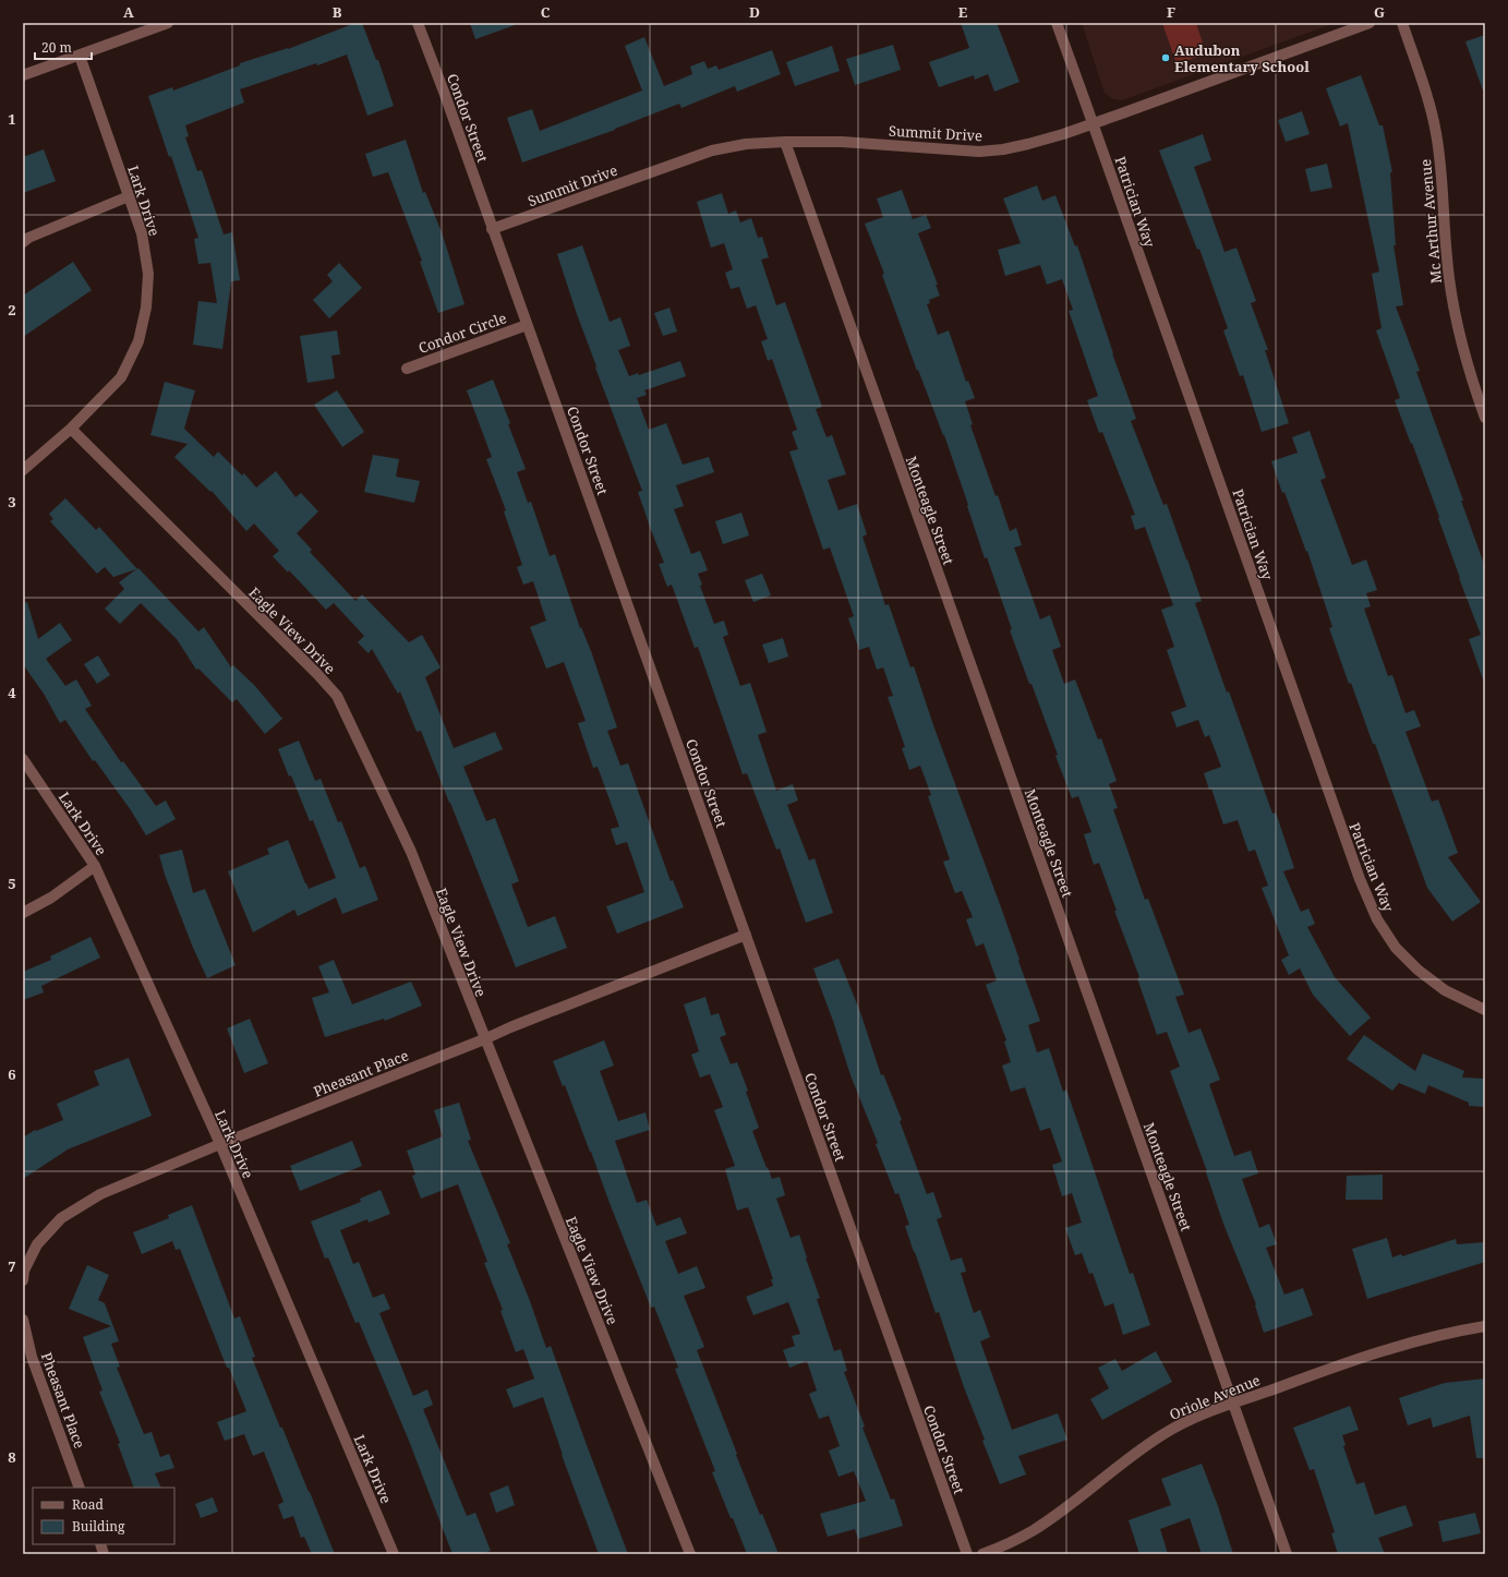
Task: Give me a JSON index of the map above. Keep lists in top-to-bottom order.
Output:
{
  "streets": {
    "street": [
      "Condor Street",
      "Summit Drive",
      "Lark Drive",
      "Patrician Way",
      "Mc Arthur Avenue",
      "Condor Circle",
      "Monteagle Street",
      "Eagle View Drive",
      "Pheasant Place",
      "Oriole Avenue"
    ]
  },
  "crossings": [
    ["Condor Street", "Summit Drive"],
    ["Condor Street", "Condor Circle"],
    ["Condor Street", "Pheasant Place"],
    ["Summit Drive", "Patrician Way"],
    ["Summit Drive", "Monteagle Street"],
    ["Lark Drive", "Eagle View Drive"],
    ["Lark Drive", "Pheasant Place"],
    ["Monteagle Street", "Oriole Avenue"],
    ["Eagle View Drive", "Pheasant Place"]
  ],
  "places": ["Audubon Elementary School"],
  "legend": ["Road", "Building"],
  "scale_bar": "20 m",
  "grid": {
    "columns": [
      "A",
      "B",
      "C",
      "D",
      "E",
      "F",
      "G"
    ],
    "rows": [
      "1",
      "2",
      "3",
      "4",
      "5",
      "6",
      "7",
      "8"
    ]
  }
}
